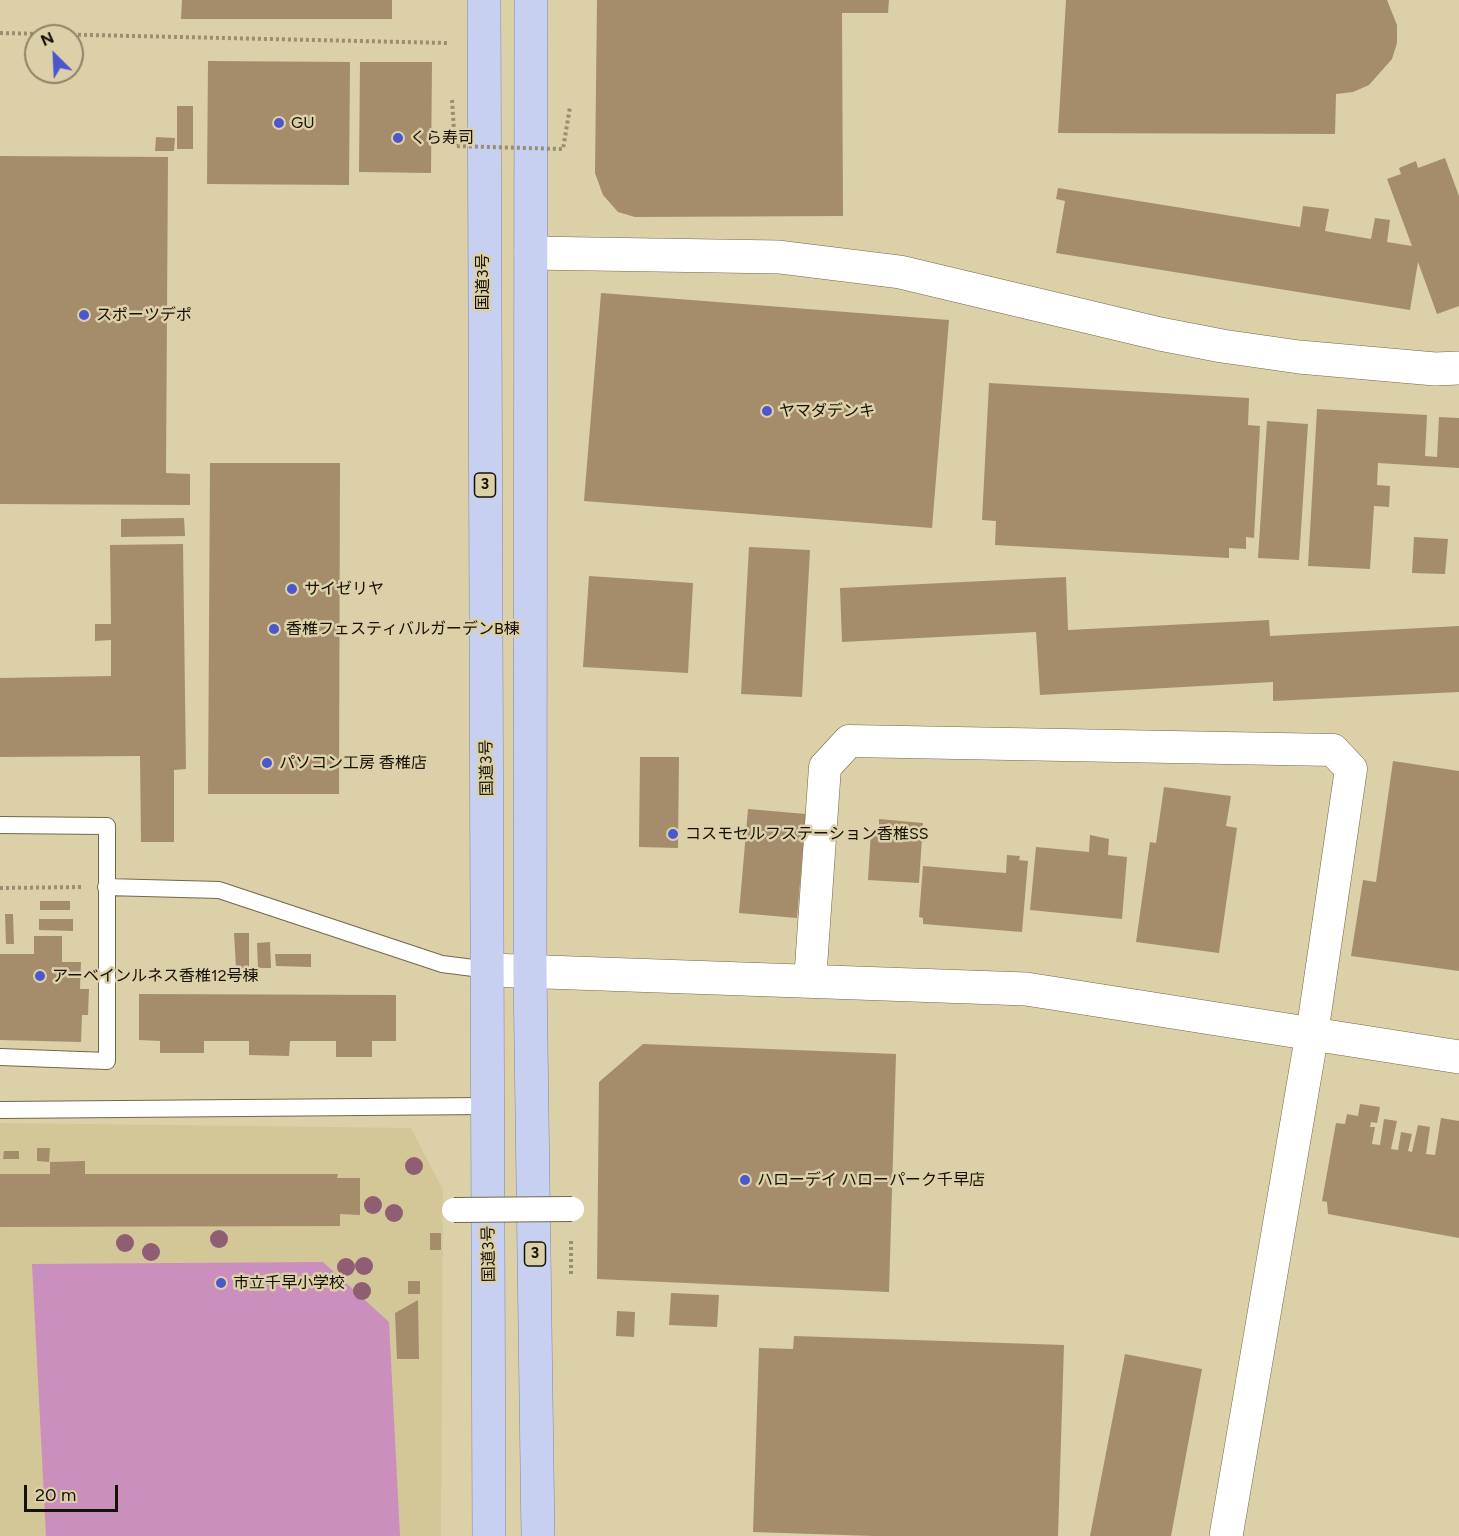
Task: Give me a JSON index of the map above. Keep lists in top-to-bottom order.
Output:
{
  "streets": {
    "highway": ["国道3号", "3"]
  },
  "places": [
    "GU",
    "くら寿司",
    "スポーツデポ",
    "ヤマダデンキ",
    "サイゼリヤ",
    "香椎フェスティバルガーデンB棟",
    "パソコン工房 香椎店",
    "コスモセルフステーション香椎SS",
    "アーベインルネス香椎12号棟",
    "ハローデイ ハローパーク千早店",
    "市立千早小学校"
  ],
  "scale_bar": "20 m",
  "north": "top left"
}
